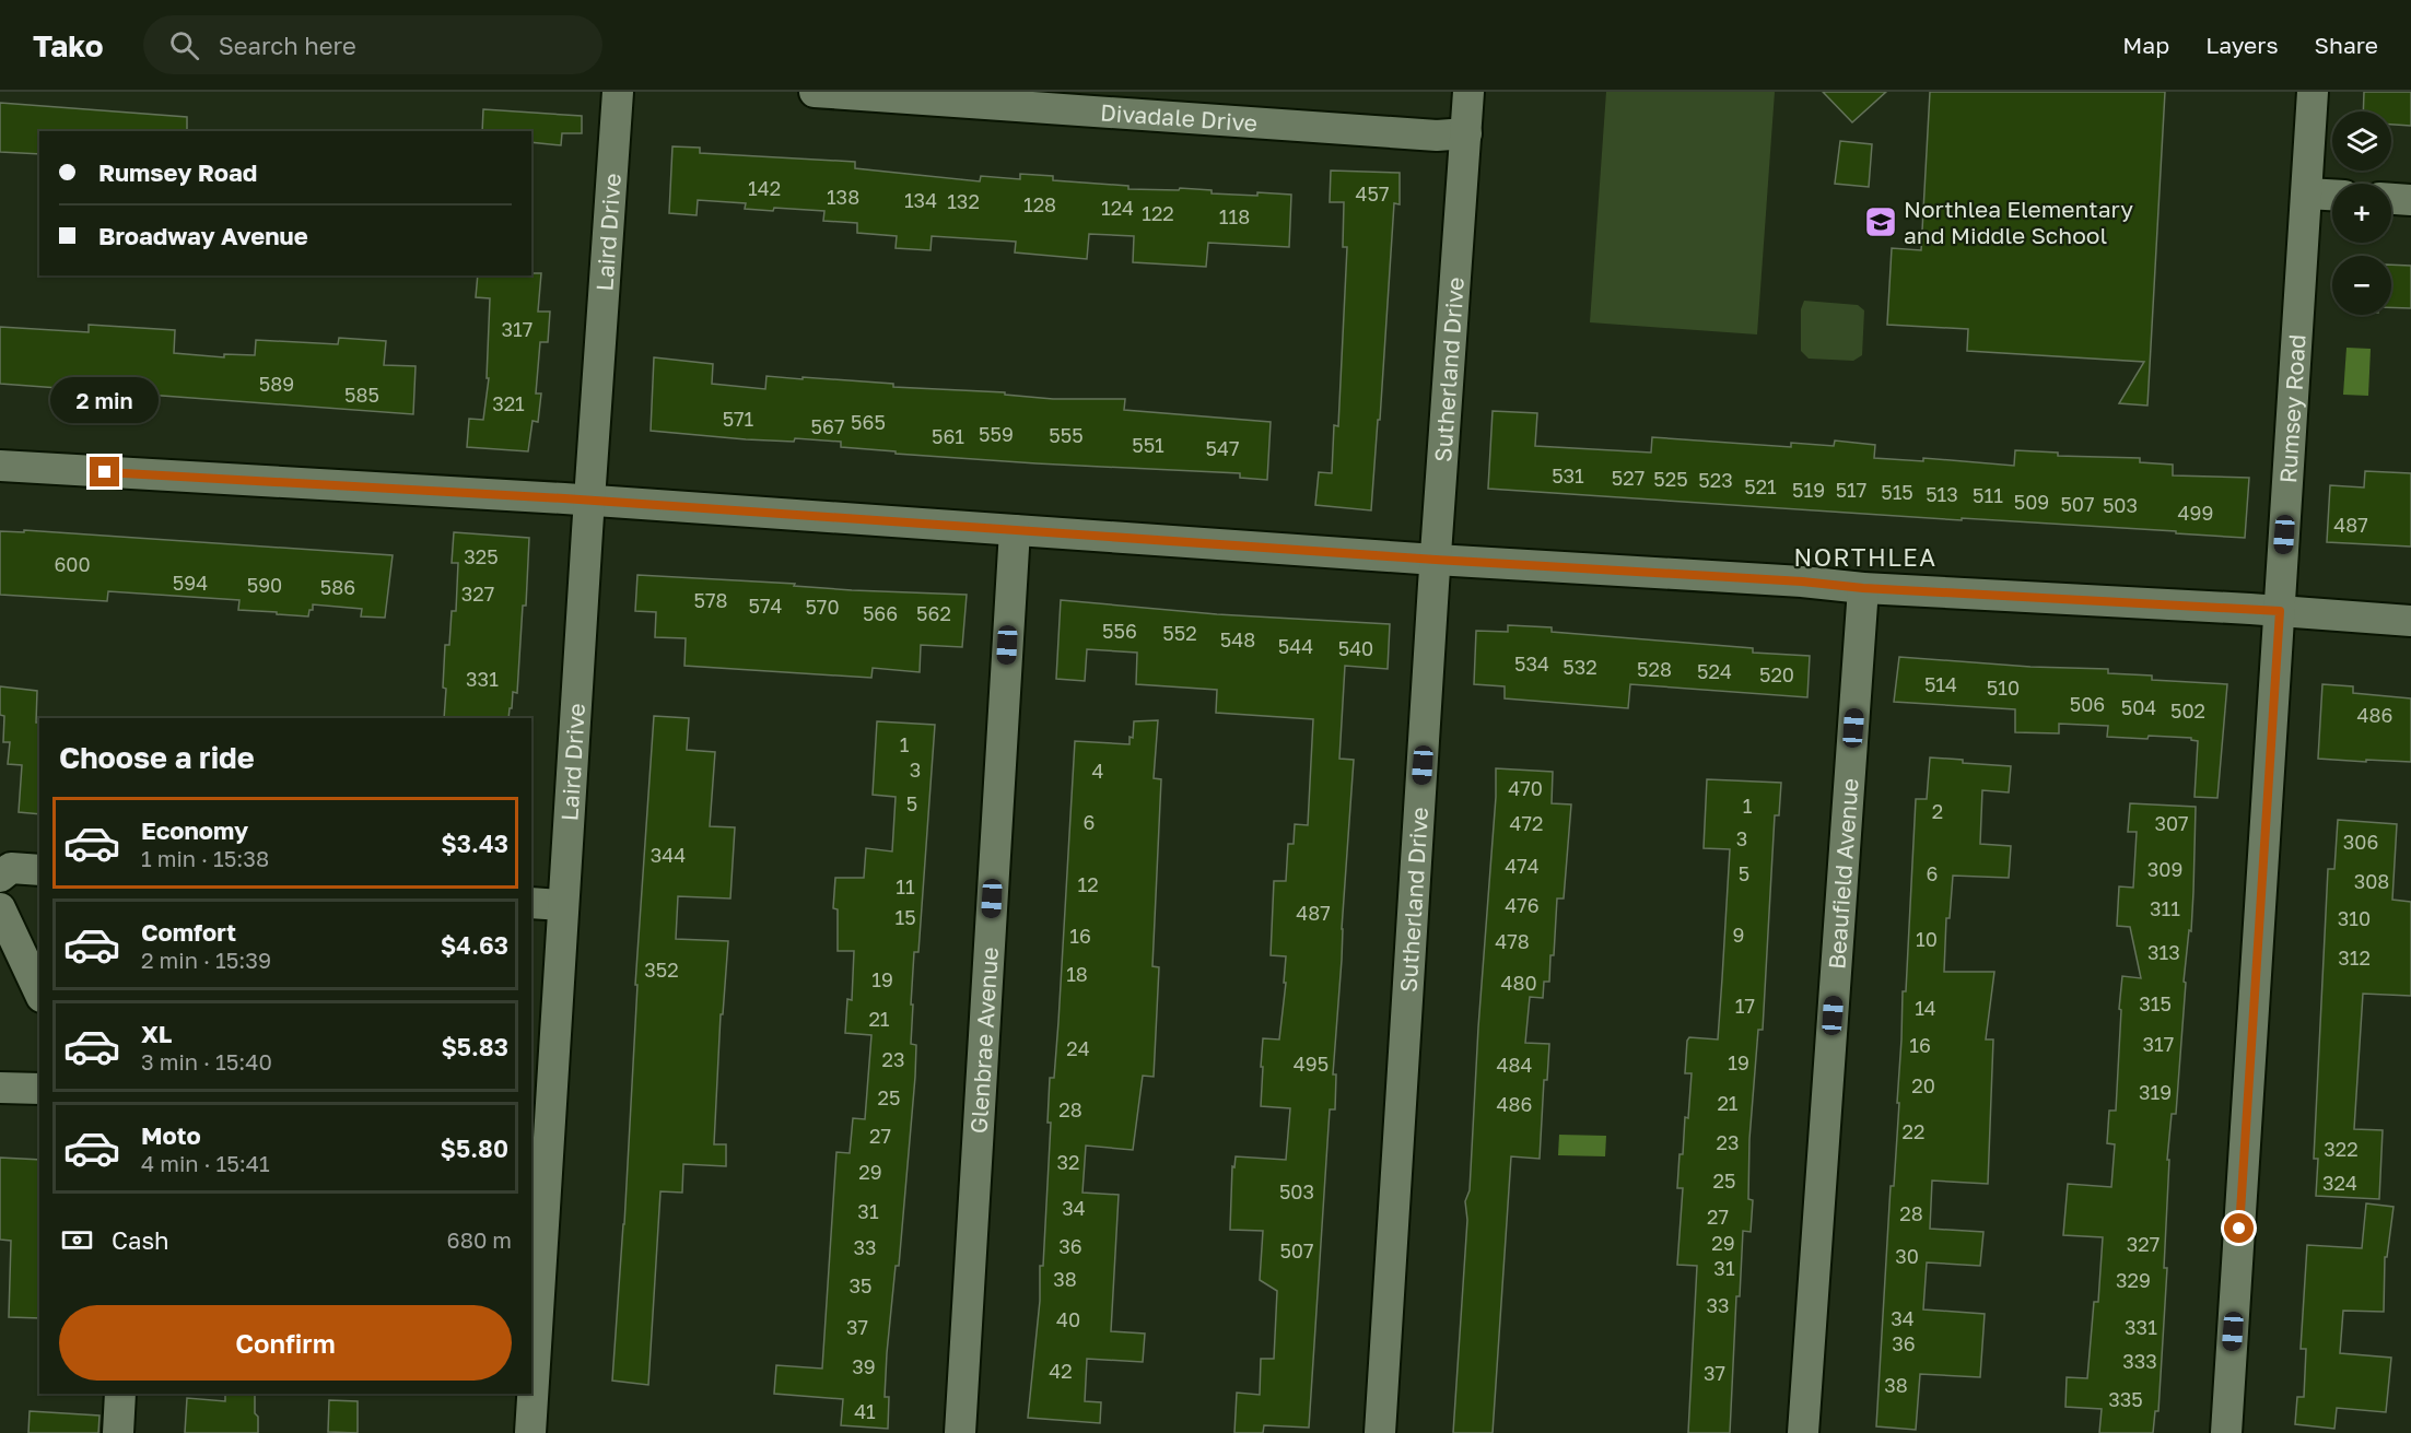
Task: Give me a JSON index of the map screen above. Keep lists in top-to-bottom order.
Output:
{
  "streets": {
    "street": [
      "Divadale Drive",
      "Laird Drive",
      "Sutherland Drive",
      "Rumsey Road",
      "Beaufield Avenue",
      "Glenbrae Avenue"
    ]
  },
  "crossings": [
    ["Divadale Drive", "Sutherland Drive"]
  ],
  "districts": ["NORTHLEA"],
  "places": {
    "school or university": ["Northlea Elementary and Middle School"]
  },
  "house_numbers": [
    "142",
    "457",
    "138",
    "134",
    "132",
    "128",
    "124",
    "122",
    "118",
    "317",
    "589",
    "585",
    "321",
    "571",
    "565",
    "567",
    "559",
    "555",
    "561",
    "551",
    "547",
    "531",
    "527",
    "525",
    "523",
    "521",
    "519",
    "517",
    "515",
    "513",
    "511",
    "509",
    "507",
    "503",
    "499",
    "487",
    "325",
    "600",
    "594",
    "590",
    "586",
    "327",
    "578",
    "574",
    "570",
    "566",
    "562",
    "556",
    "552",
    "548",
    "544",
    "540",
    "534",
    "532",
    "528",
    "524",
    "520",
    "331",
    "514",
    "510",
    "506",
    "504",
    "502",
    "486",
    "1",
    "3",
    "4",
    "470",
    "5",
    "1",
    "2",
    "6",
    "472",
    "307",
    "3",
    "306",
    "344",
    "474",
    "309",
    "5",
    "6",
    "308",
    "12",
    "11",
    "476",
    "311",
    "487",
    "15",
    "310",
    "9",
    "16",
    "10",
    "478",
    "313",
    "312",
    "352",
    "18",
    "19",
    "480",
    "315",
    "17",
    "14",
    "21",
    "317",
    "16",
    "24",
    "23",
    "19",
    "495",
    "484",
    "20",
    "319",
    "25",
    "21",
    "486",
    "28",
    "22",
    "27",
    "23",
    "322",
    "32",
    "29",
    "25",
    "324",
    "503",
    "34",
    "31",
    "28",
    "27",
    "29",
    "327",
    "36",
    "33",
    "507",
    "30",
    "31",
    "38",
    "329",
    "35",
    "33",
    "34",
    "40",
    "37",
    "331",
    "36",
    "333",
    "39",
    "42",
    "37",
    "38",
    "335",
    "41"
  ],
  "page": {
    "header": "Tako",
    "search": "Search here",
    "nav": ["Map", "Layers", "Share"],
    "map_buttons": ["+", "−"],
    "banner": ["Rumsey Road", "Broadway Avenue"],
    "bubble": "2 min",
    "heading": "Choose a ride",
    "list": [
      {
        "name": "Economy",
        "note": "1 min · 15:38",
        "value": "$3.43"
      },
      {
        "name": "Comfort",
        "note": "2 min · 15:39",
        "value": "$4.63"
      },
      {
        "name": "XL",
        "note": "3 min · 15:40",
        "value": "$5.83"
      },
      {
        "name": "Moto",
        "note": "4 min · 15:41",
        "value": "$5.80"
      }
    ],
    "pay": ["Cash", "680 m"],
    "buttons": "Confirm"
  }
}
